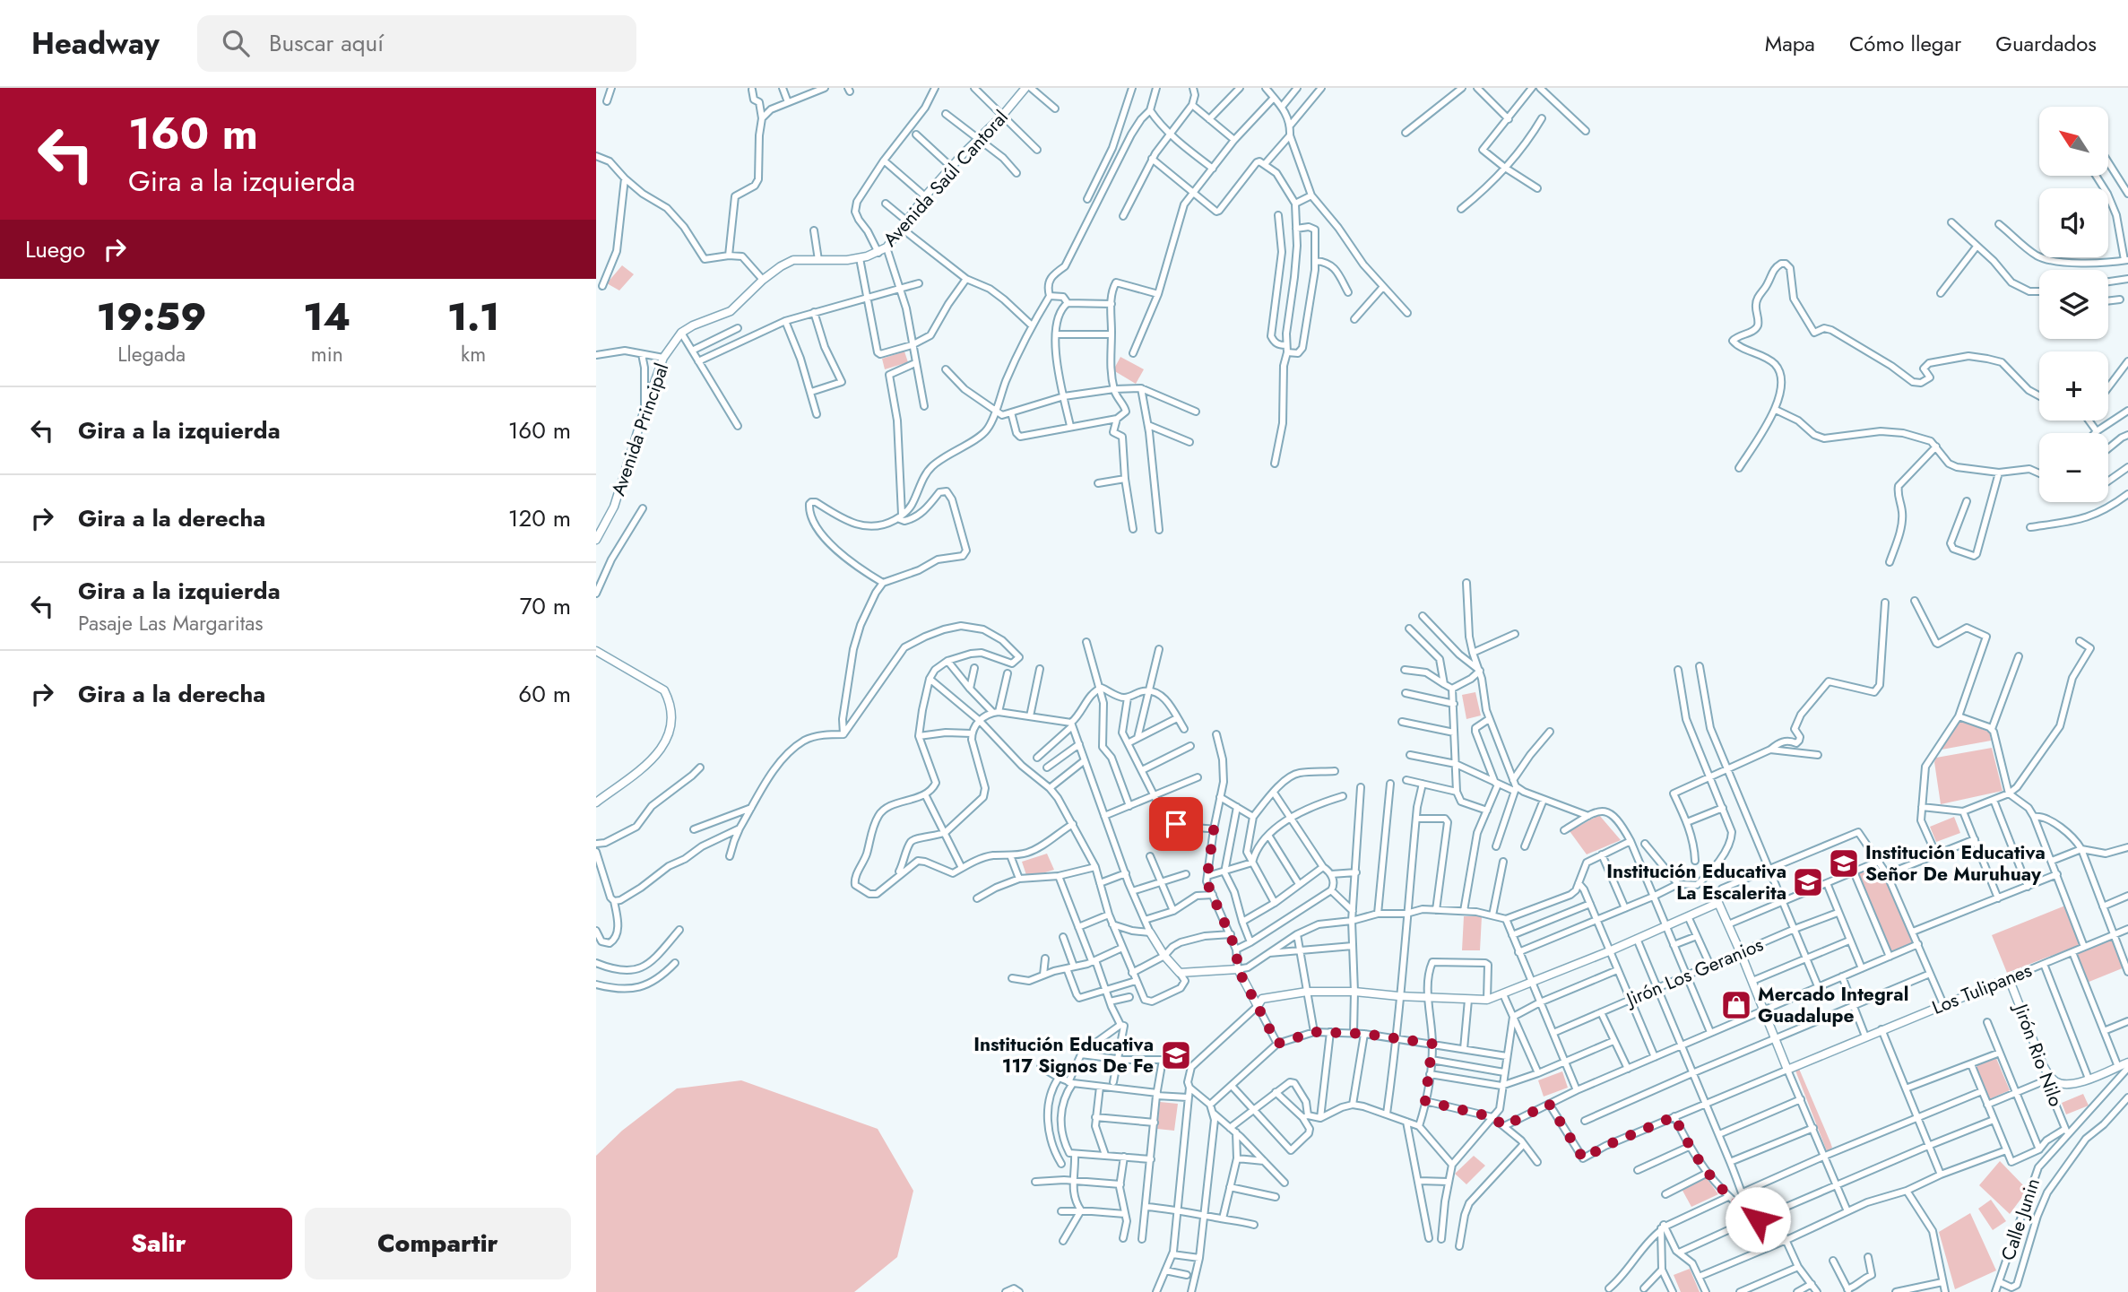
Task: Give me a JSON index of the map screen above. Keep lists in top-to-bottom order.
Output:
{
  "streets": {
    "street": [
      "Avenida Saúl Cantoral",
      "Avenida Principal",
      "Jirón Los Geranios",
      "Los Tulipanes",
      "Jirón Rio Nilo",
      "Calle Junin"
    ]
  },
  "crossings": [
    ["Avenida Saúl Cantoral", "Avenida Principal"],
    ["Los Tulipanes", "Jirón Rio Nilo"],
    ["Jirón Rio Nilo", "Calle Junin"]
  ],
  "places": {
    "school or university": ["Institución Educativa Señor De Muruhuay", "Institución Educativa La Escalerita", "Institución Educativa 117 Signos De Fe"],
    "shop": ["Mercado Integral Guadalupe"]
  },
  "north": "top left",
  "page": {
    "header": "Headway",
    "search": "Buscar aquí",
    "nav": ["Mapa", "Cómo llegar", "Guardados"],
    "turn": ["160 m", "Gira a la izquierda"],
    "map_buttons": ["+", "−"],
    "then": "Luego",
    "eta": [
      "19:59",
      "Llegada",
      "14",
      "min",
      "1.1",
      "km"
    ],
    "list": [
      {
        "name": "Gira a la izquierda",
        "value": "160 m"
      },
      {
        "name": "Gira a la derecha",
        "value": "120 m"
      },
      {
        "name": "Gira a la izquierda",
        "note": "Pasaje Las Margaritas",
        "value": "70 m"
      },
      {
        "name": "Gira a la derecha",
        "value": "60 m"
      }
    ],
    "buttons": ["Salir", "Compartir"]
  }
}
